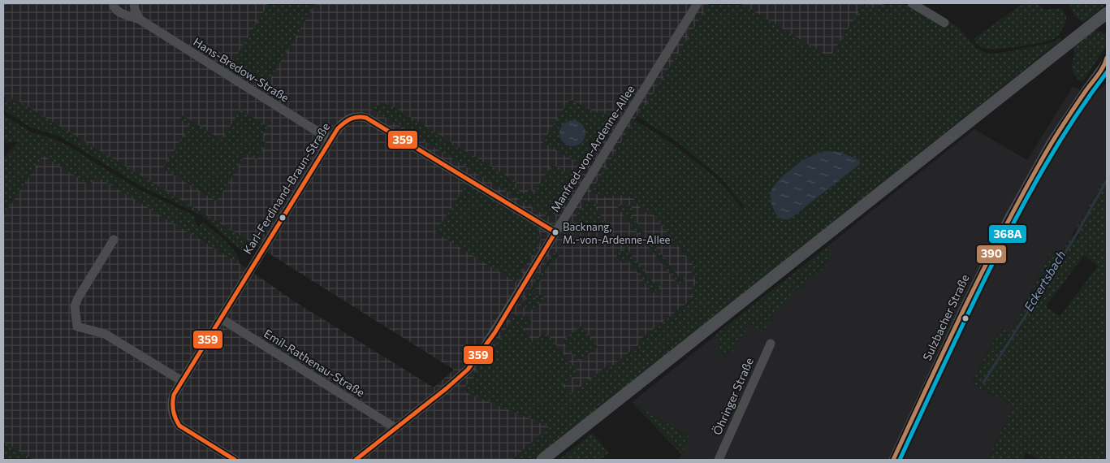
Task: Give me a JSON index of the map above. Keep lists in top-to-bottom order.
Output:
{
  "streets": {
    "street": [
      "Hans-Bredow-Straße",
      "Manfred-von-Ardenne-Allee",
      "Karl-Ferdinand-Braun-Straße",
      "Sulzbacher Straße",
      "Emil-Rathenau-Straße",
      "Öhringer Straße"
    ]
  },
  "crossings": [
    ["Hans-Bredow-Straße", "Karl-Ferdinand-Braun-Straße"],
    ["Manfred-von-Ardenne-Allee", "Karl-Ferdinand-Braun-Straße"],
    ["Manfred-von-Ardenne-Allee", "Emil-Rathenau-Straße"],
    ["Karl-Ferdinand-Braun-Straße", "Emil-Rathenau-Straße"]
  ],
  "water": ["Eckertsbach"],
  "places": ["Backnang, M.-von-Ardenne-Allee"],
  "lines": ["transit line 390", "transit line 368A", "transit line 359"]
}
